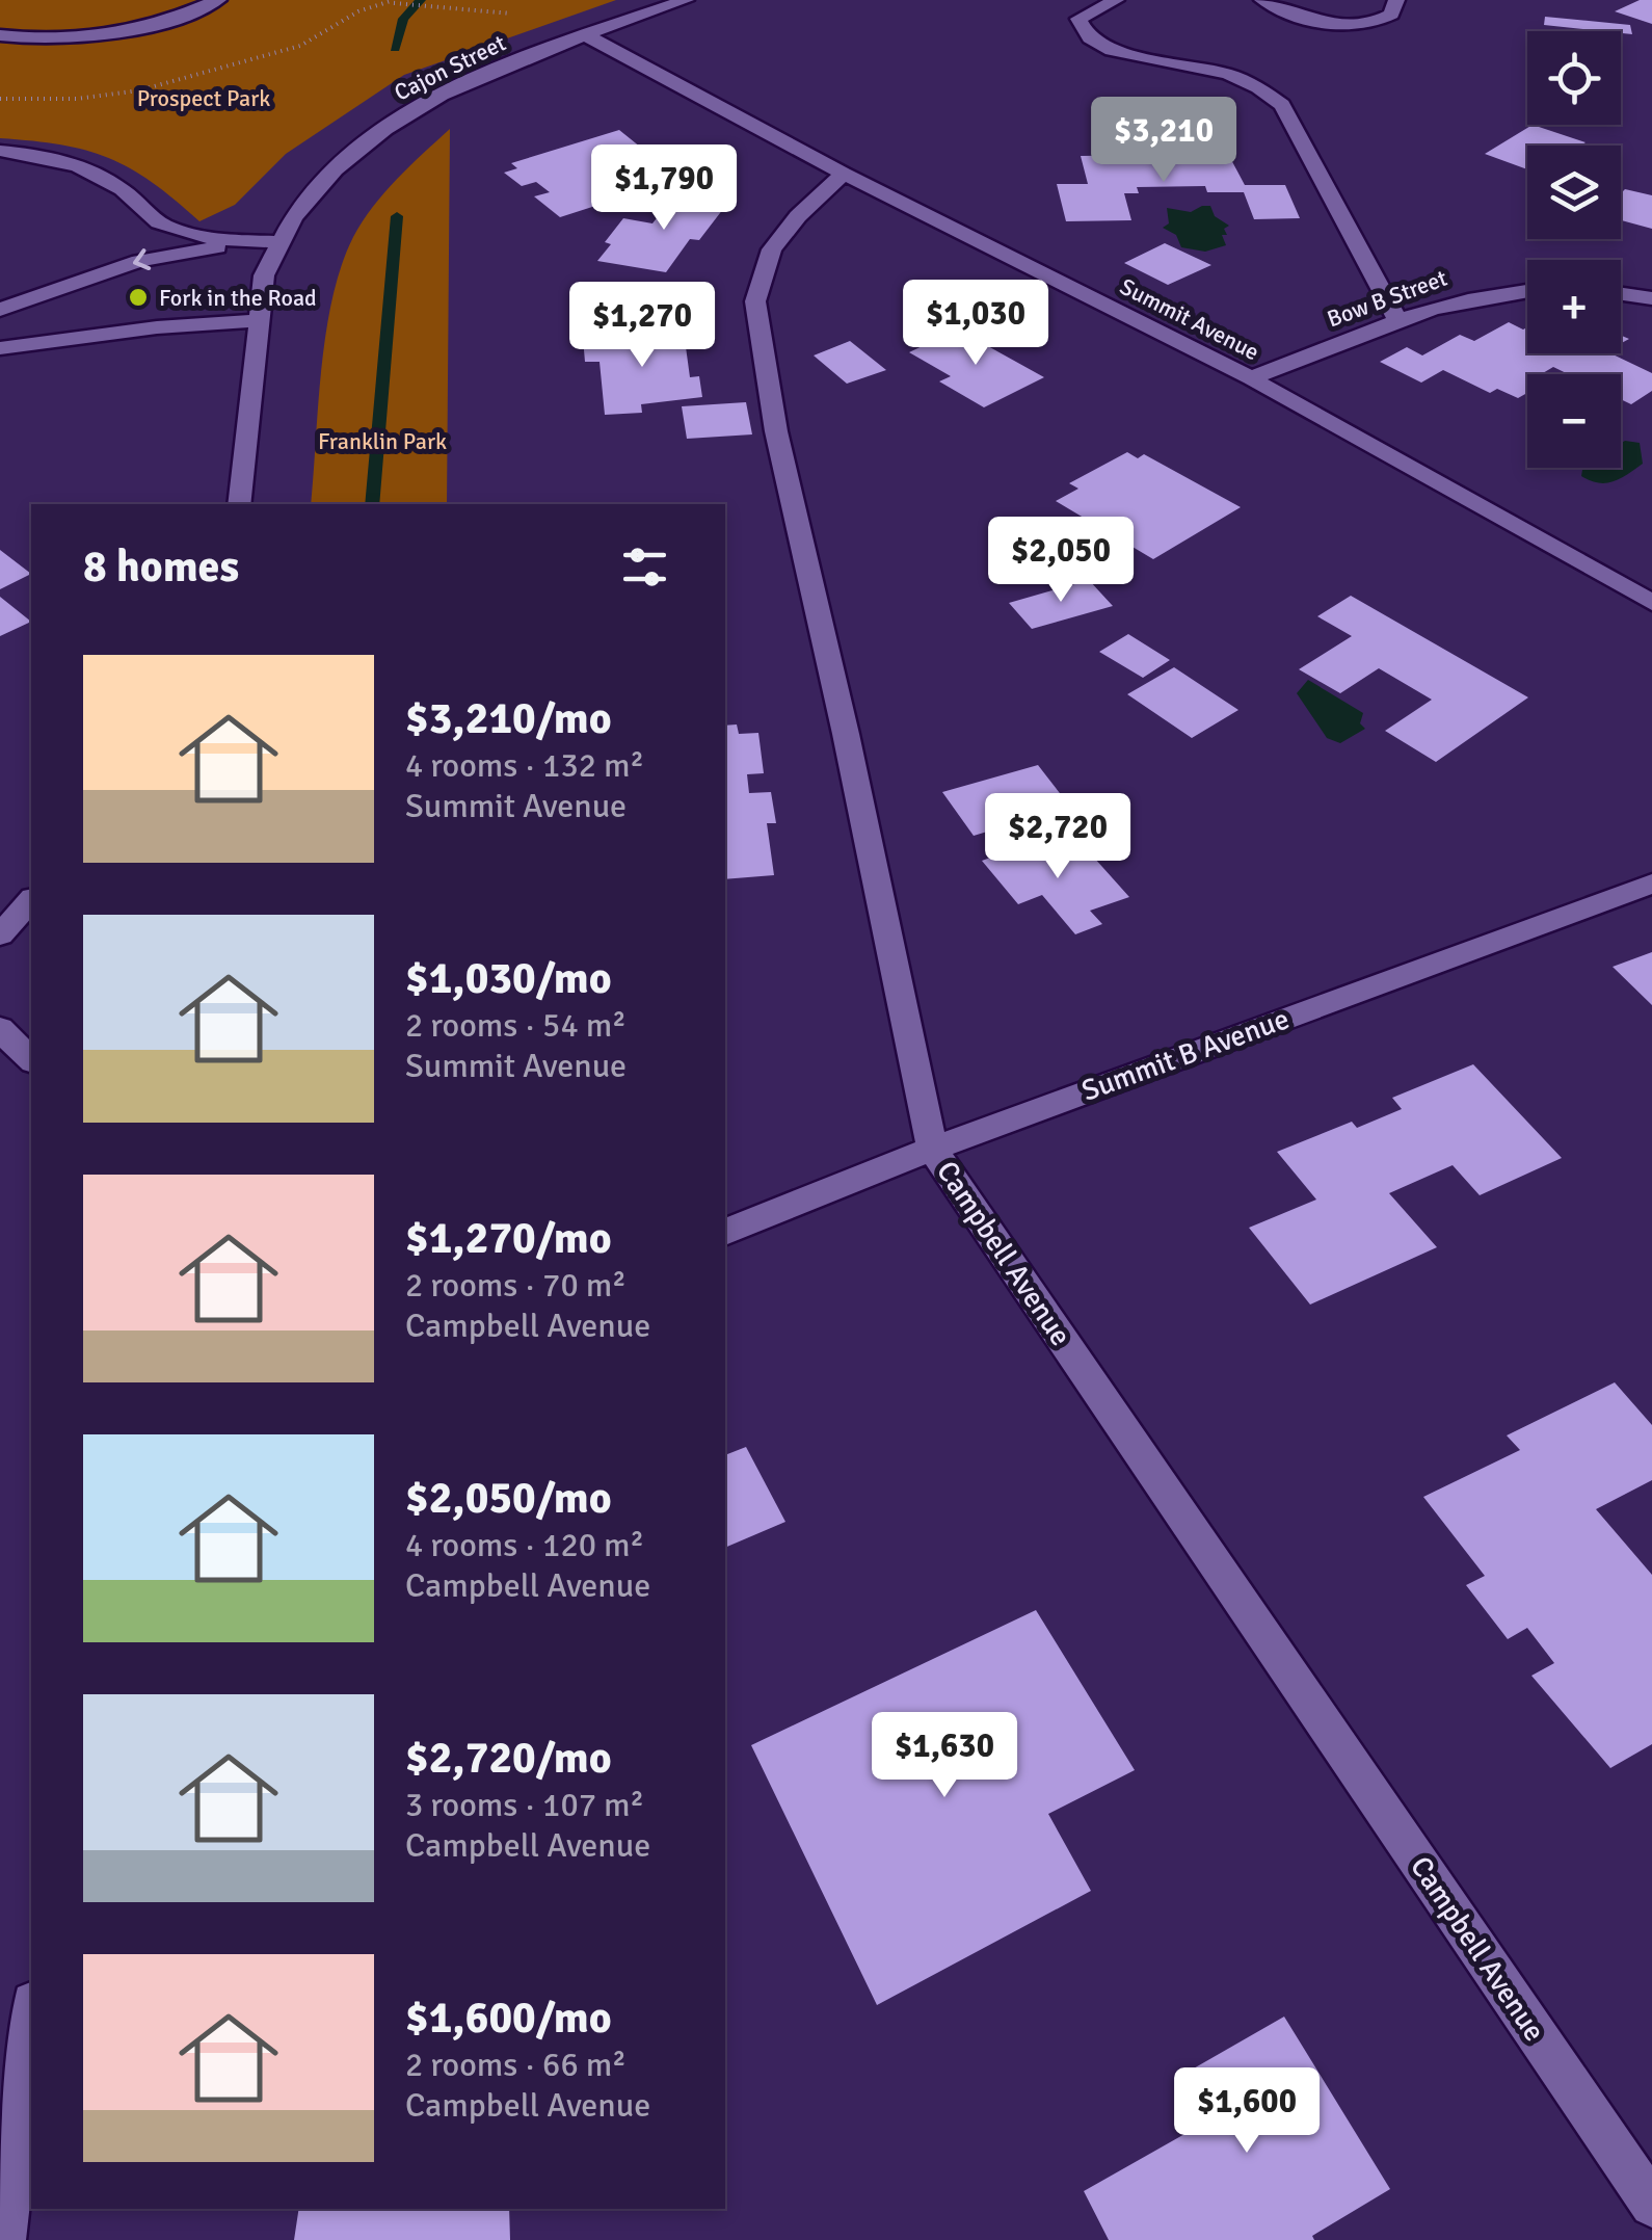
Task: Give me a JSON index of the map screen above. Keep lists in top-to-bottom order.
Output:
{
  "streets": {
    "street": [
      "Cajon Street",
      "Bow B Street",
      "Summit Avenue",
      "Summit B Avenue",
      "Campbell Avenue"
    ]
  },
  "crossings": [
    ["Cajon Street", "Summit Avenue"],
    ["Bow B Street", "Summit Avenue"],
    ["Summit Avenue", "Campbell Avenue"],
    ["Summit B Avenue", "Campbell Avenue"]
  ],
  "parks": ["Prospect Park", "Franklin Park"],
  "places": ["Fork in the Road"],
  "page": {
    "map_buttons": ["+", "−"],
    "price": [
      "$3,210",
      "$1,790",
      "$1,030",
      "$1,270",
      "$2,050",
      "$2,720",
      "$1,630",
      "$1,600"
    ],
    "heading": "8 homes",
    "list": [
      {
        "name": "$3,210/mo",
        "note": "4 rooms · 132 m² · Summit Avenue"
      },
      {
        "name": "$1,030/mo",
        "note": "2 rooms · 54 m² · Summit Avenue"
      },
      {
        "name": "$1,270/mo",
        "note": "2 rooms · 70 m² · Campbell Avenue"
      },
      {
        "name": "$2,050/mo",
        "note": "4 rooms · 120 m² · Campbell Avenue"
      },
      {
        "name": "$2,720/mo",
        "note": "3 rooms · 107 m² · Campbell Avenue"
      },
      {
        "name": "$1,600/mo",
        "note": "2 rooms · 66 m² · Campbell Avenue"
      }
    ]
  }
}
